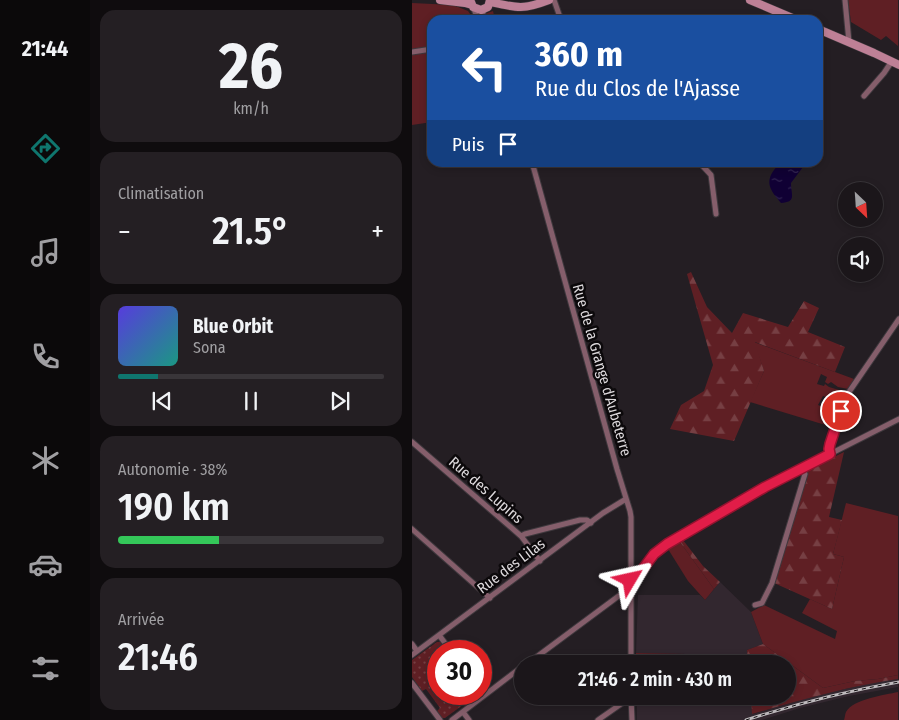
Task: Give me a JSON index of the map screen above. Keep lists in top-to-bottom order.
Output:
{
  "streets": {
    "street": ["Rue de la Grange d'Aubeterre", "Rue des Lupins", "Rue des Lilas"]
  },
  "crossings": [
    ["Rue de la Grange d'Aubeterre", "Rue des Lilas"],
    ["Rue des Lupins", "Rue des Lilas"]
  ],
  "north": "bottom right",
  "page": {
    "tabs": "21:44",
    "tile": [
      ["26", "km/h"],
      "Climatisation",
      ["Autonomie · 38%", "190 km"],
      ["Arrivée", "21:46"]
    ],
    "turn": ["360 m", "Rue du Clos de l'Ajasse"],
    "then": "Puis",
    "heat": ["−", "21.5°", "+"],
    "song": ["Blue Orbit", "Sona"],
    "limit": "30",
    "trip": "21:46 · 2 min · 430 m"
  }
}
